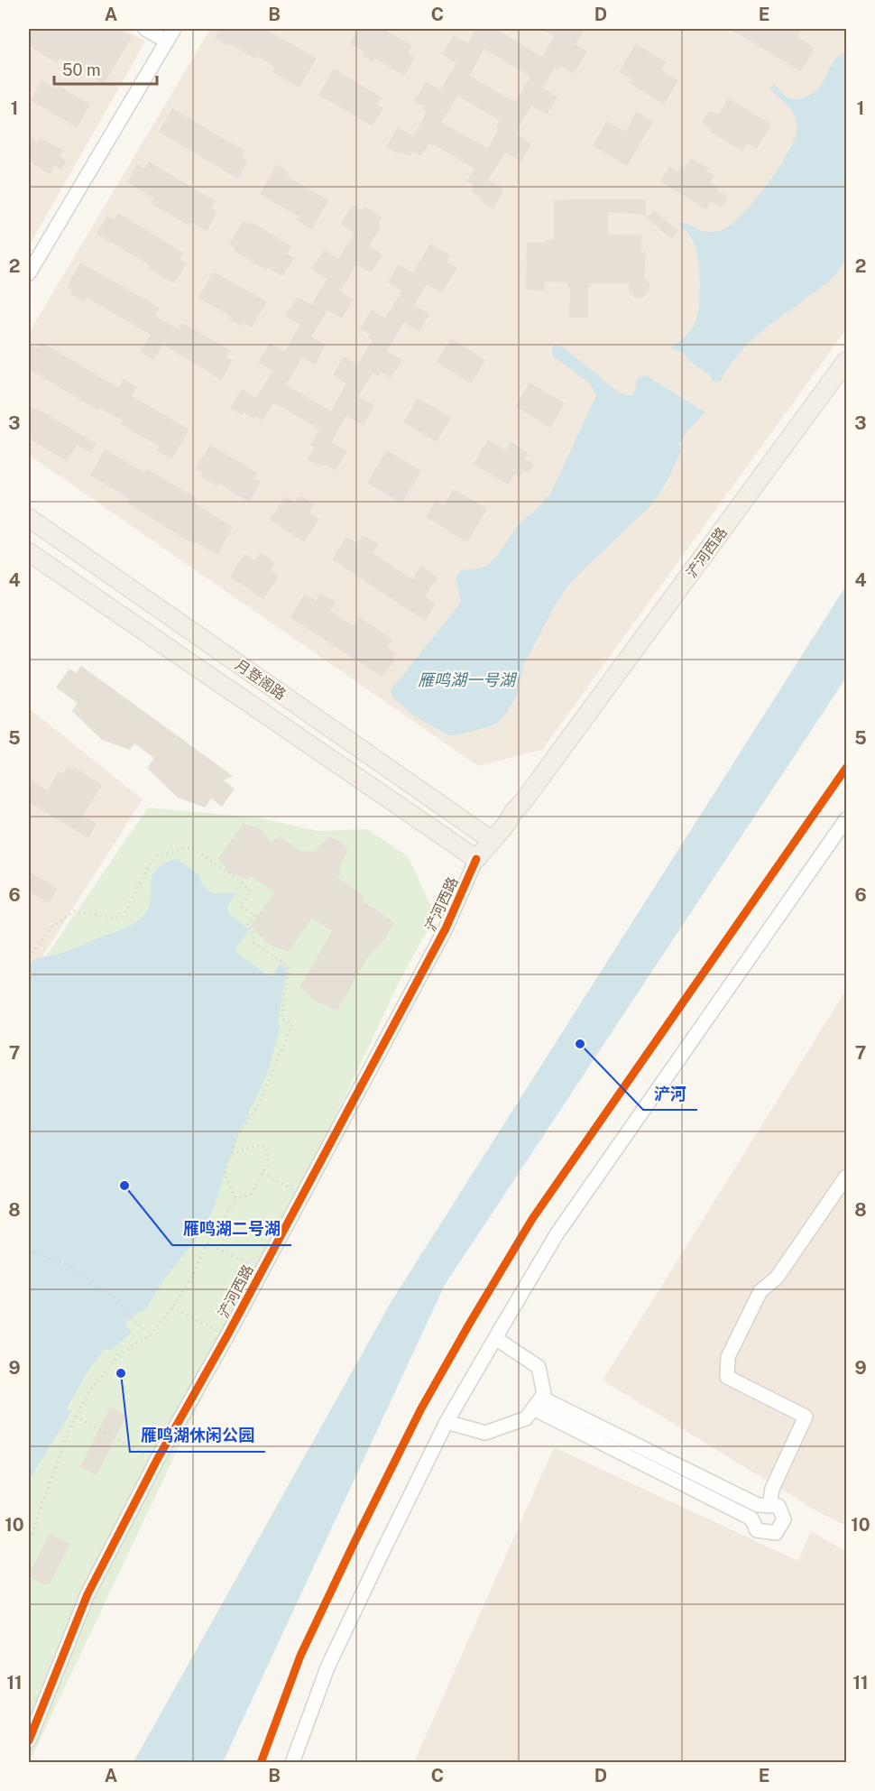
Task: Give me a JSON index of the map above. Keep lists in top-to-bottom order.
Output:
{
  "streets": {
    "main road": ["浐河西路", "月登阁路"]
  },
  "crossings": [
    ["浐河西路", "月登阁路"]
  ],
  "water": ["雁鸣湖一号湖"],
  "places": ["浐河", "雁鸣湖二号湖", "雁鸣湖休闲公园"],
  "scale_bar": "50 m",
  "grid": {
    "columns": [
      "A",
      "B",
      "C",
      "D",
      "E"
    ],
    "rows": [
      "1",
      "2",
      "3",
      "4",
      "5",
      "6",
      "7",
      "8",
      "9",
      "10",
      "11"
    ]
  }
}
